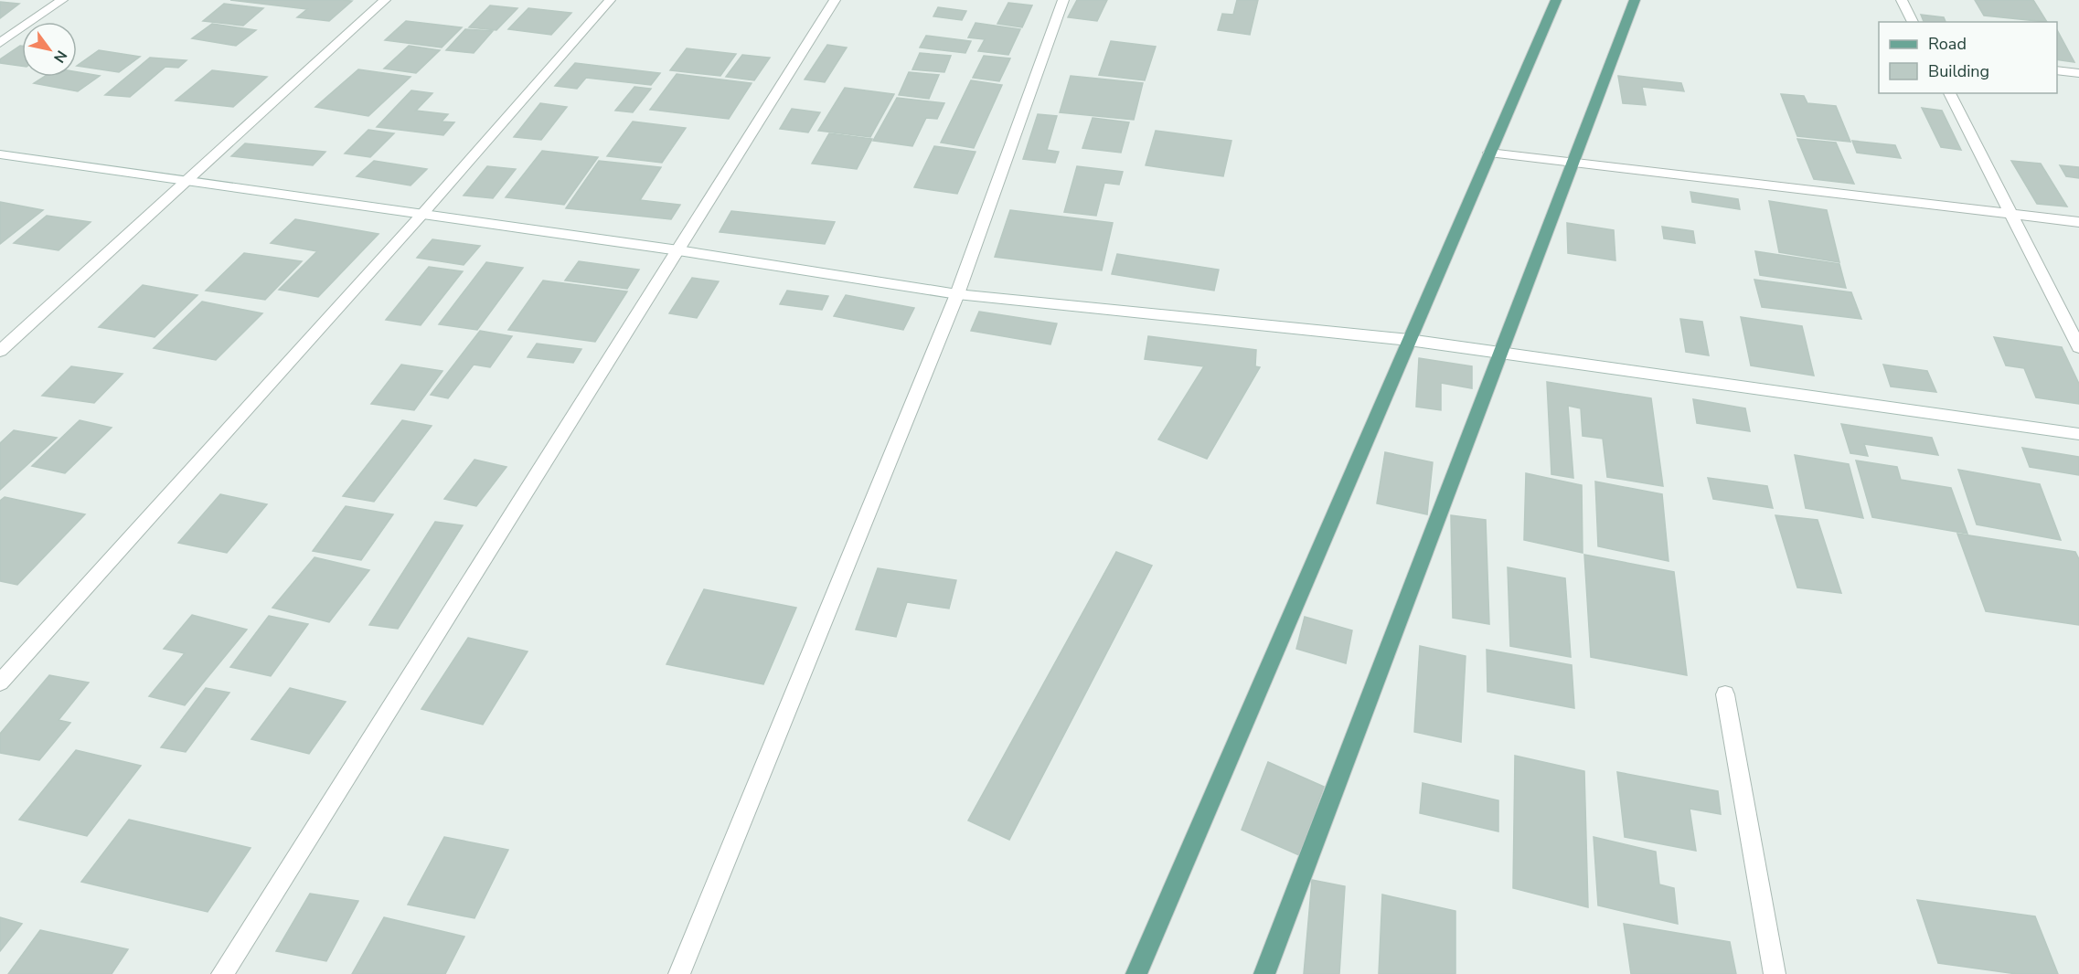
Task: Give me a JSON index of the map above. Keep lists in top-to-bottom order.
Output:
{
  "legend": ["Road", "Building"],
  "north": "bottom right"
}
